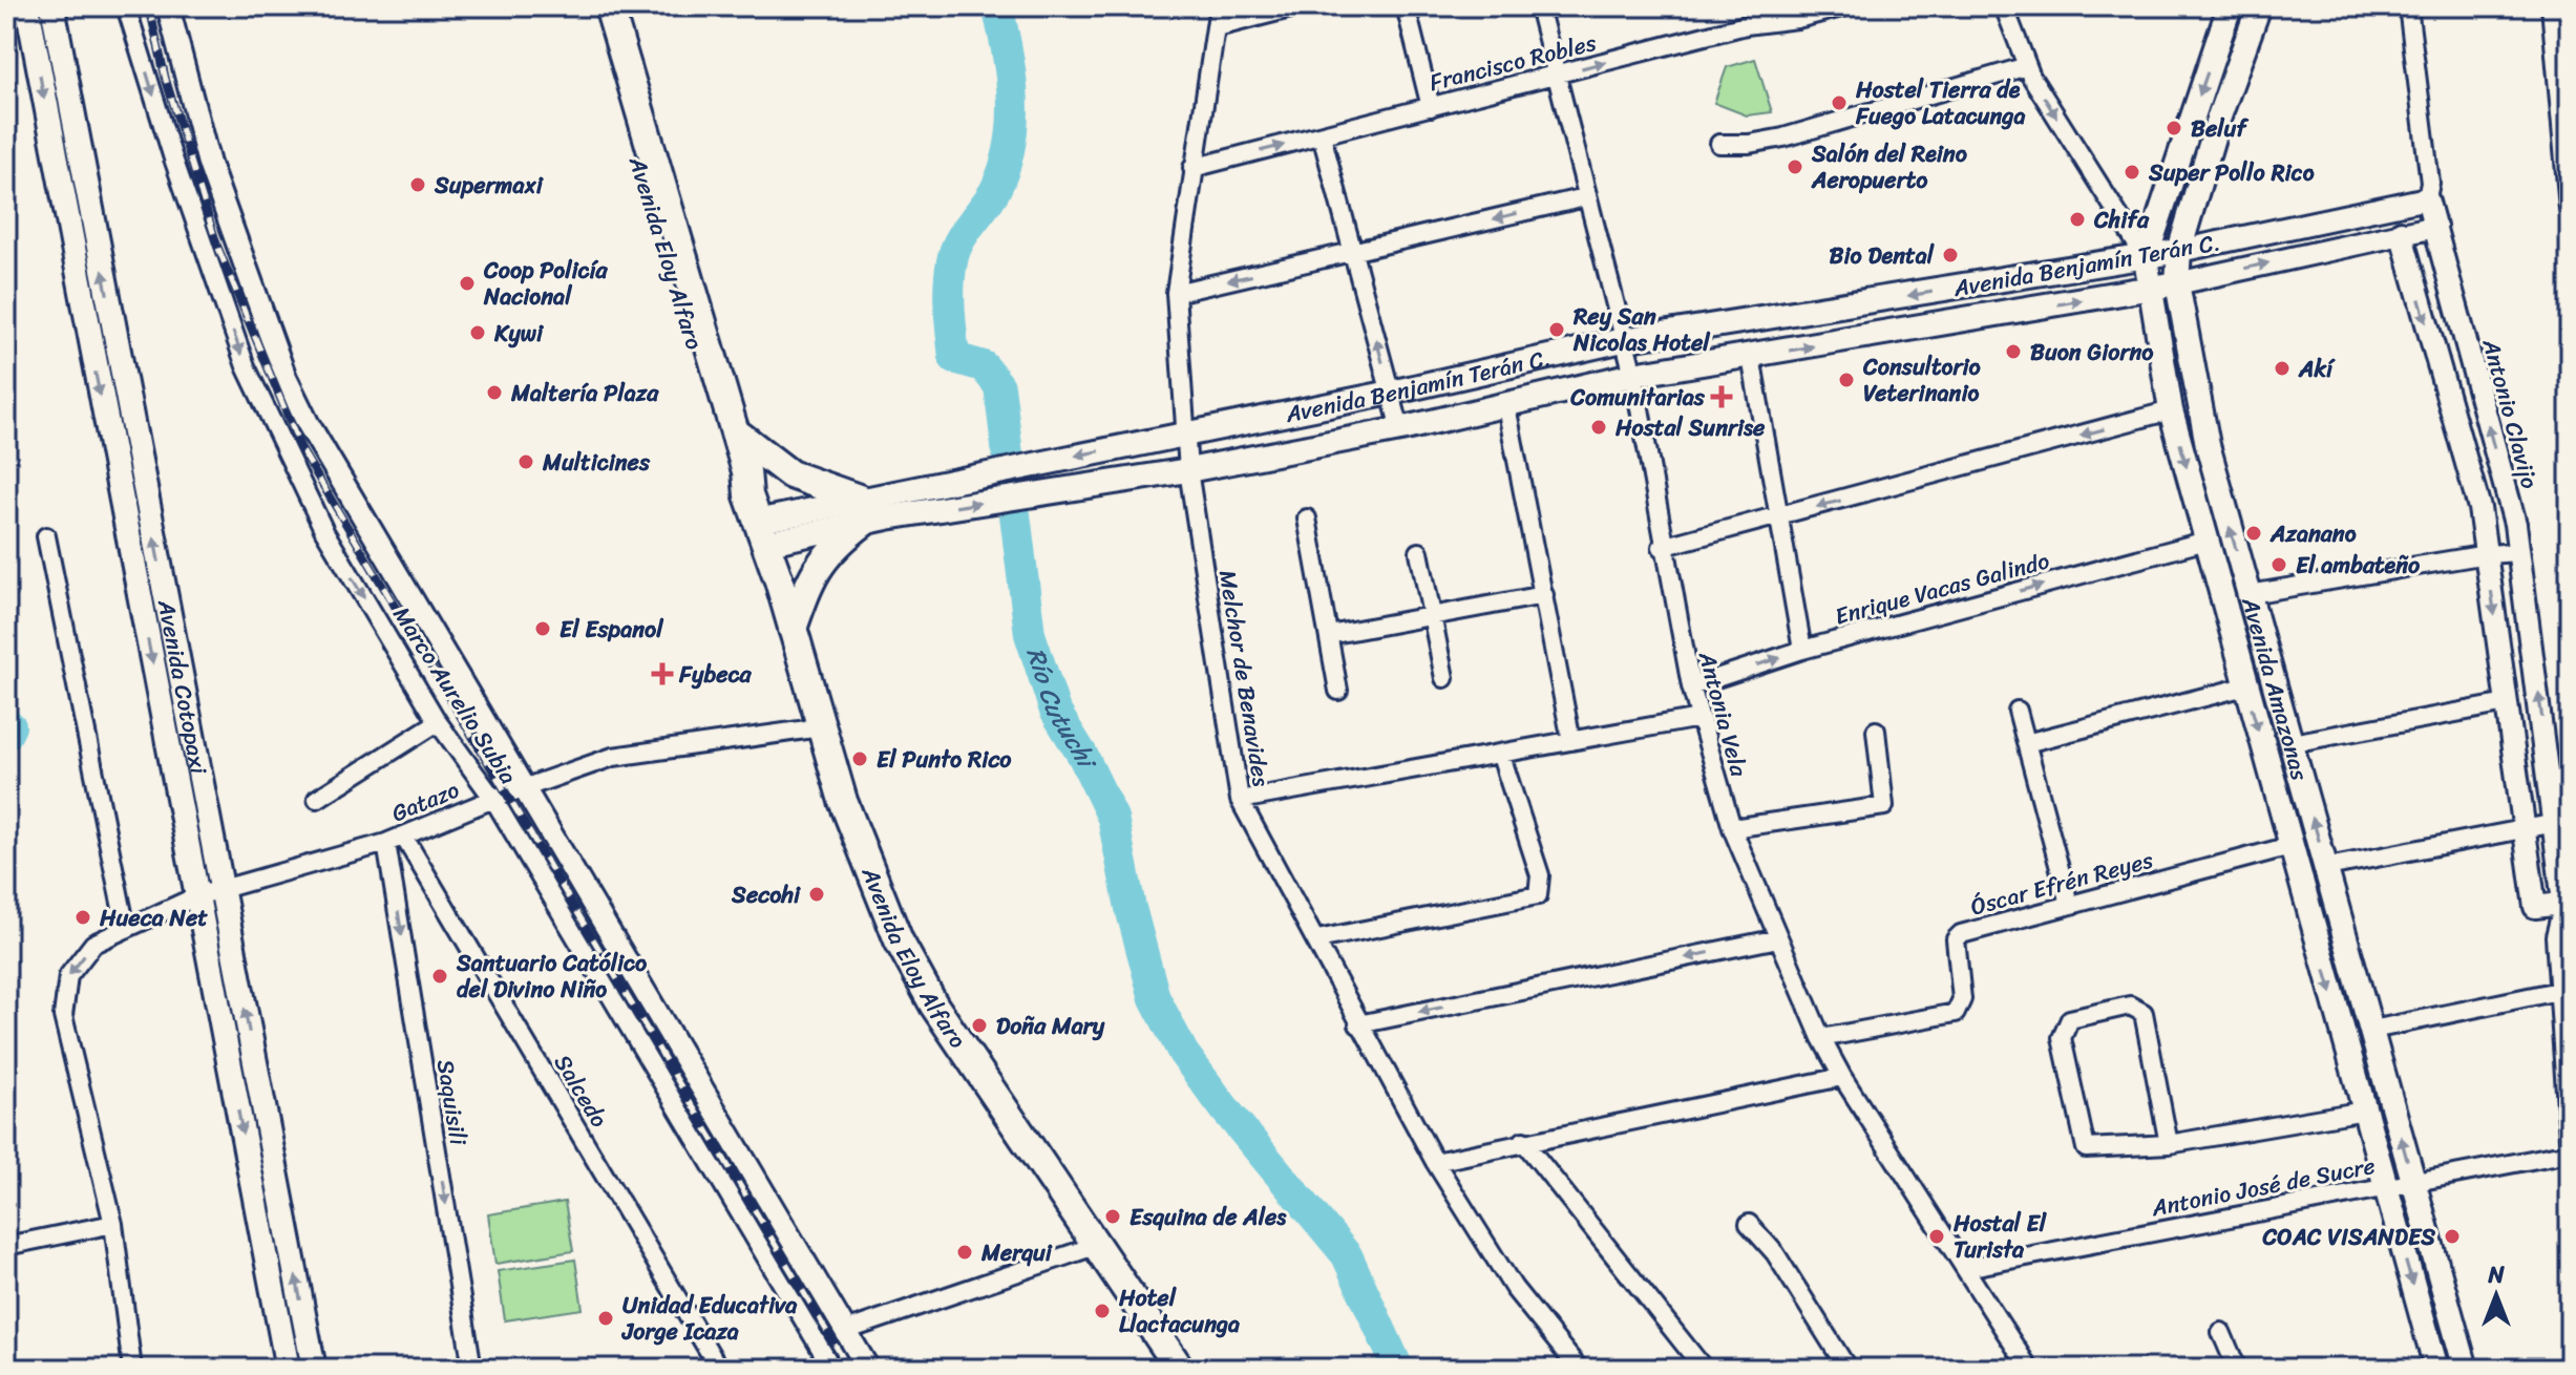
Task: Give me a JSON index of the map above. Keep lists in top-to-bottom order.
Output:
{
  "streets": {
    "main road": [
      "Avenida Eloy Alfaro",
      "Avenida Benjamín Terán C.",
      "Avenida Cotopaxi",
      "Avenida Amazonas"
    ],
    "street": [
      "Francisco Robles",
      "Antonio Clavijo",
      "Enrique Vacas Galindo",
      "Melchor de Benavides",
      "Marco Aurelio Subia",
      "Antonia Vela",
      "Gatazo",
      "Óscar Efrén Reyes",
      "Salcedo",
      "Saquisili",
      "Antonio José de Sucre"
    ]
  },
  "crossings": [
    ["Francisco Robles", "Melchor de Benavides"],
    ["Francisco Robles", "Antonia Vela"],
    ["Avenida Eloy Alfaro", "Avenida Benjamín Terán C."],
    ["Avenida Eloy Alfaro", "Gatazo"],
    ["Avenida Benjamín Terán C.", "Antonio Clavijo"],
    ["Avenida Benjamín Terán C.", "Melchor de Benavides"],
    ["Avenida Benjamín Terán C.", "Avenida Amazonas"],
    ["Avenida Benjamín Terán C.", "Antonia Vela"],
    ["Antonio Clavijo", "Antonio José de Sucre"],
    ["Enrique Vacas Galindo", "Avenida Amazonas"],
    ["Enrique Vacas Galindo", "Antonia Vela"],
    ["Avenida Cotopaxi", "Gatazo"],
    ["Avenida Amazonas", "Óscar Efrén Reyes"],
    ["Avenida Amazonas", "Antonio José de Sucre"],
    ["Marco Aurelio Subia", "Gatazo"],
    ["Antonia Vela", "Óscar Efrén Reyes"],
    ["Antonia Vela", "Antonio José de Sucre"],
    ["Gatazo", "Salcedo"],
    ["Gatazo", "Saquisili"]
  ],
  "one_way": ["Saquisili"],
  "water": ["Río Cutuchi"],
  "places": {
    "other": [
      "Hostel Tierra de Fuego Latacunga",
      "Beluf",
      "Salón del Reino Aeropuerto",
      "Super Pollo Rico",
      "Supermaxi",
      "Chifa",
      "Bio Dental",
      "Coop Policía Nacional",
      "Rey San Nicolas Hotel",
      "Kywi",
      "Buon Giorno",
      "Akí",
      "Consultorio Veterinanio",
      "Maltería Plaza",
      "Hostal Sunrise",
      "Multicines",
      "Azanano",
      "El ambateño",
      "El Espanol",
      "El Punto Rico",
      "Secohi",
      "Hueca Net",
      "Santuario Católico del Divino Niño",
      "Doña Mary",
      "Esquina de Ales",
      "Hostal El Turista",
      "COAC VISANDES",
      "Merqui",
      "Hotel Llactacunga",
      "Unidad Educativa Jorge Icaza"
    ],
    "health": ["Comunitarias", "Fybeca"]
  },
  "north": "top"
}
